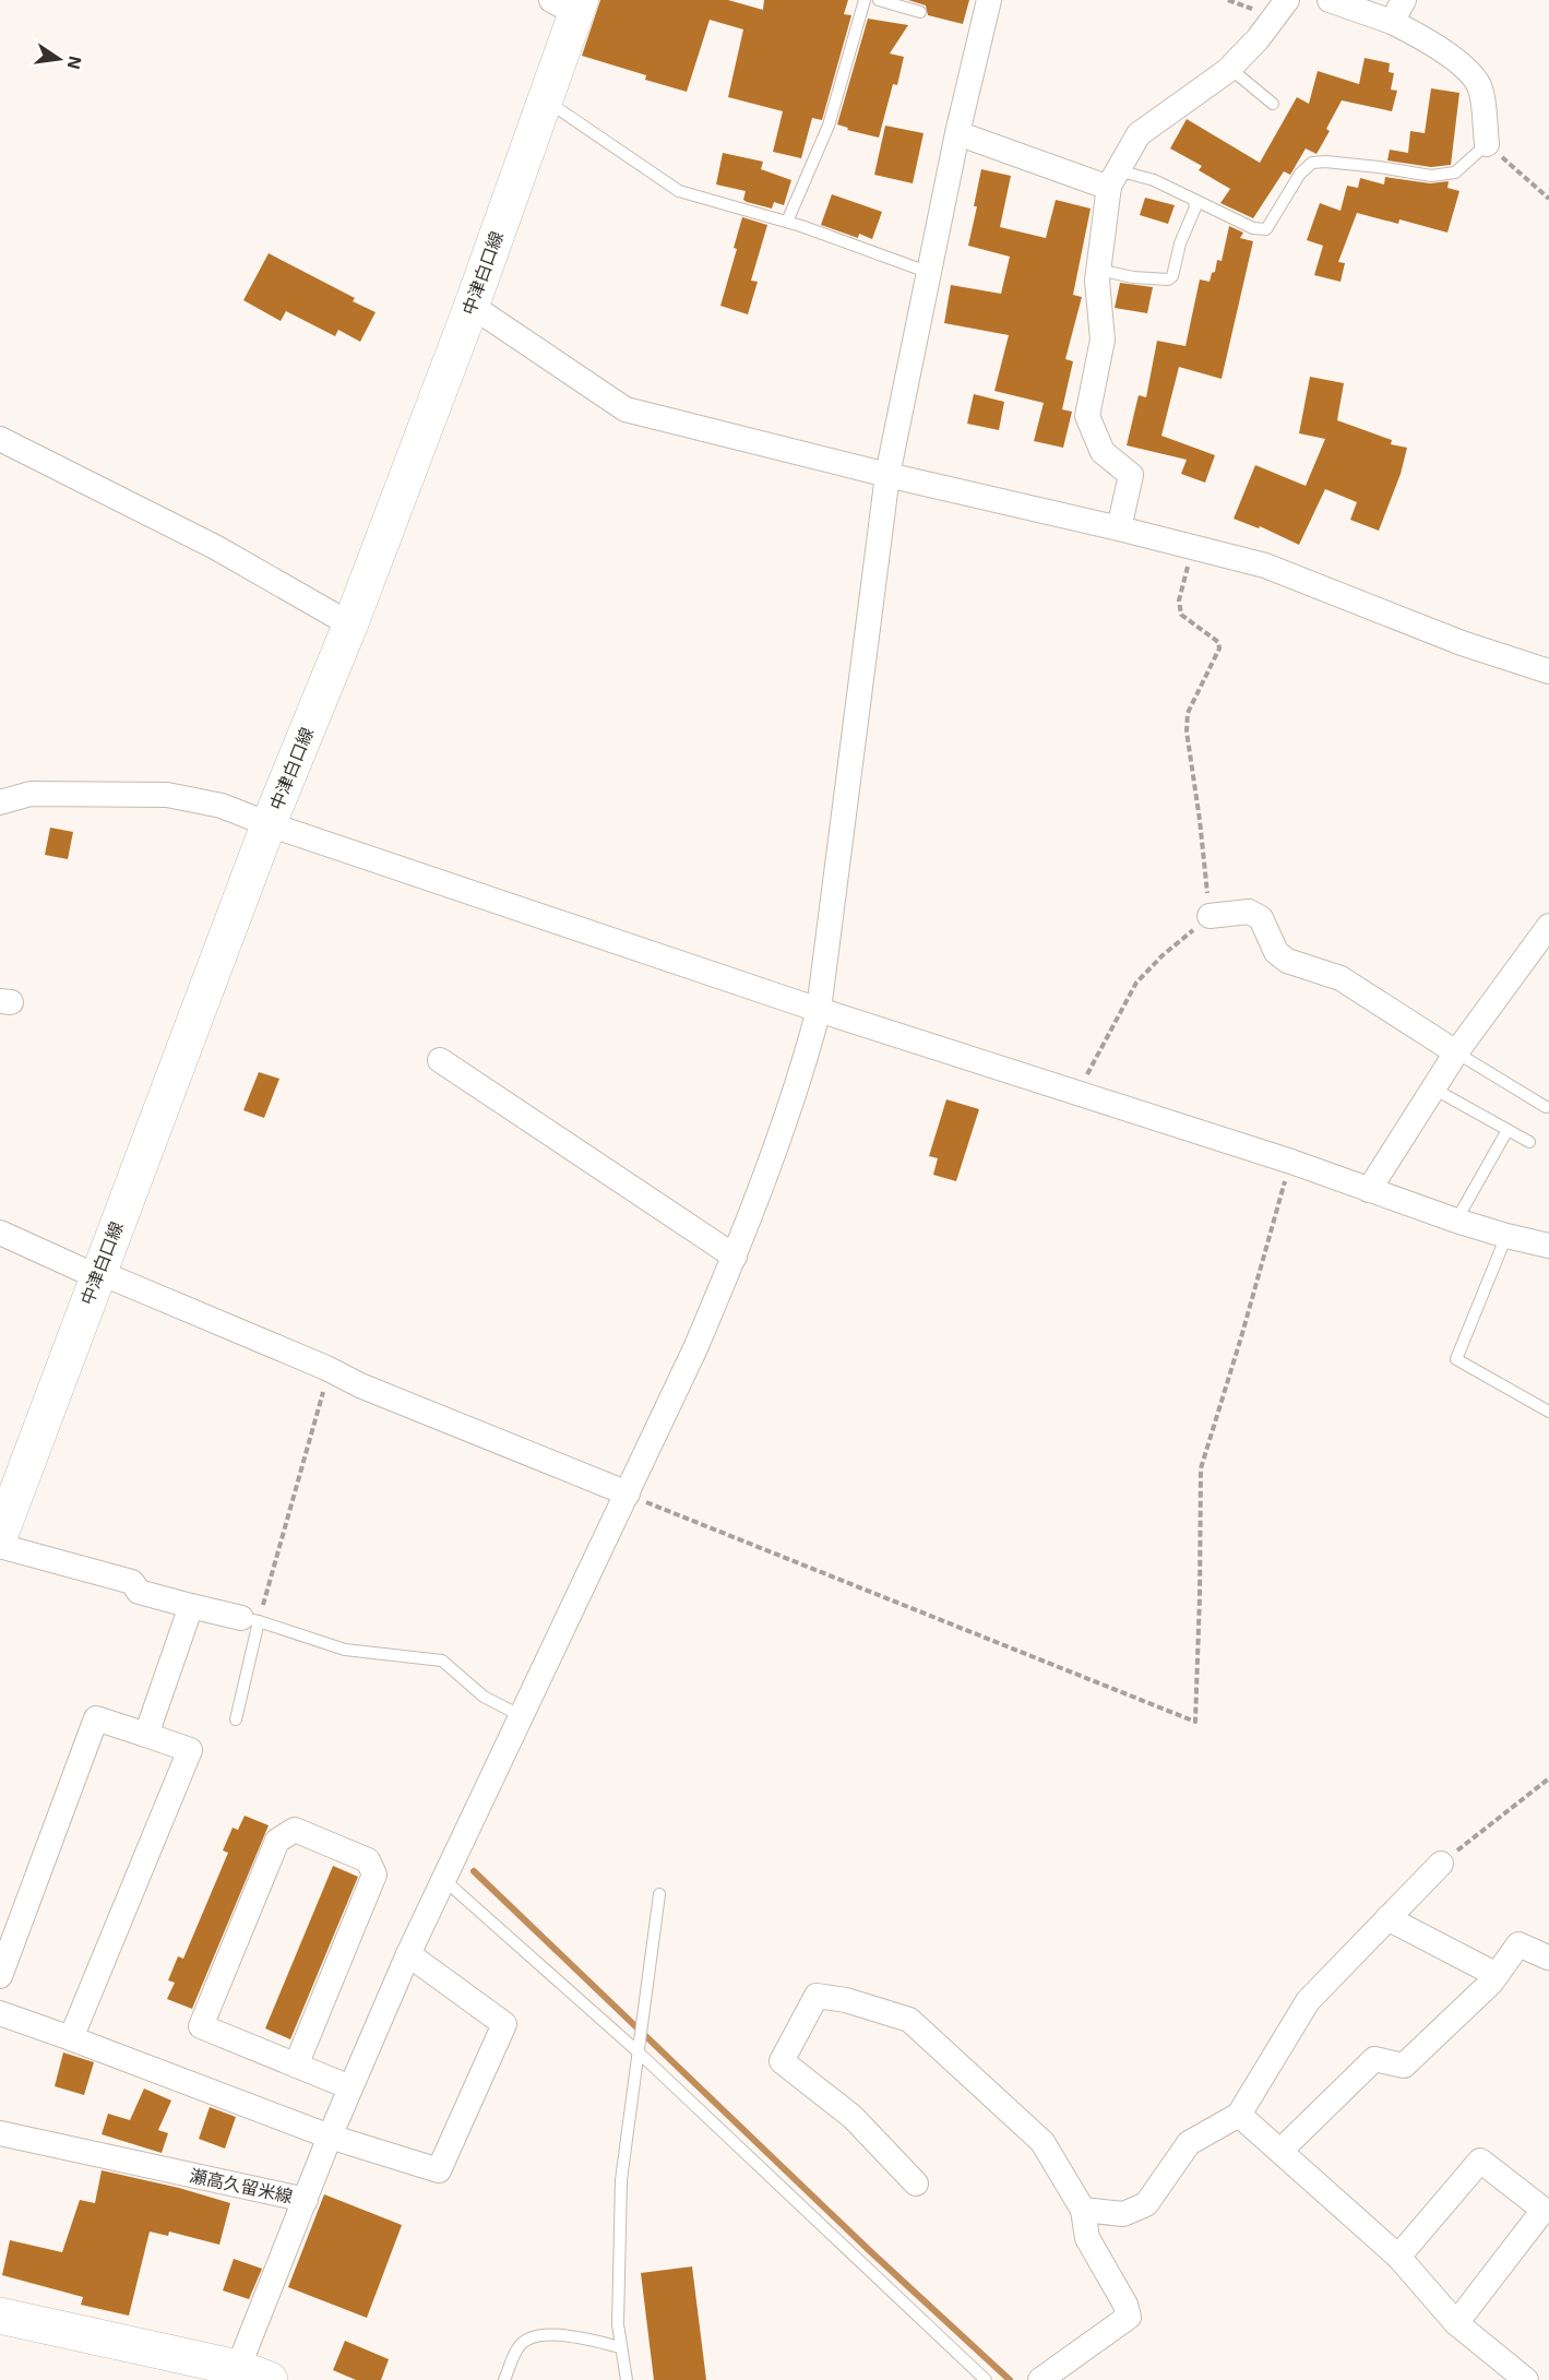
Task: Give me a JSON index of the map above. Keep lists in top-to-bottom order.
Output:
{
  "streets": {
    "main road": ["中津白口線", "瀬高久留米線"]
  },
  "north": "right"
}
